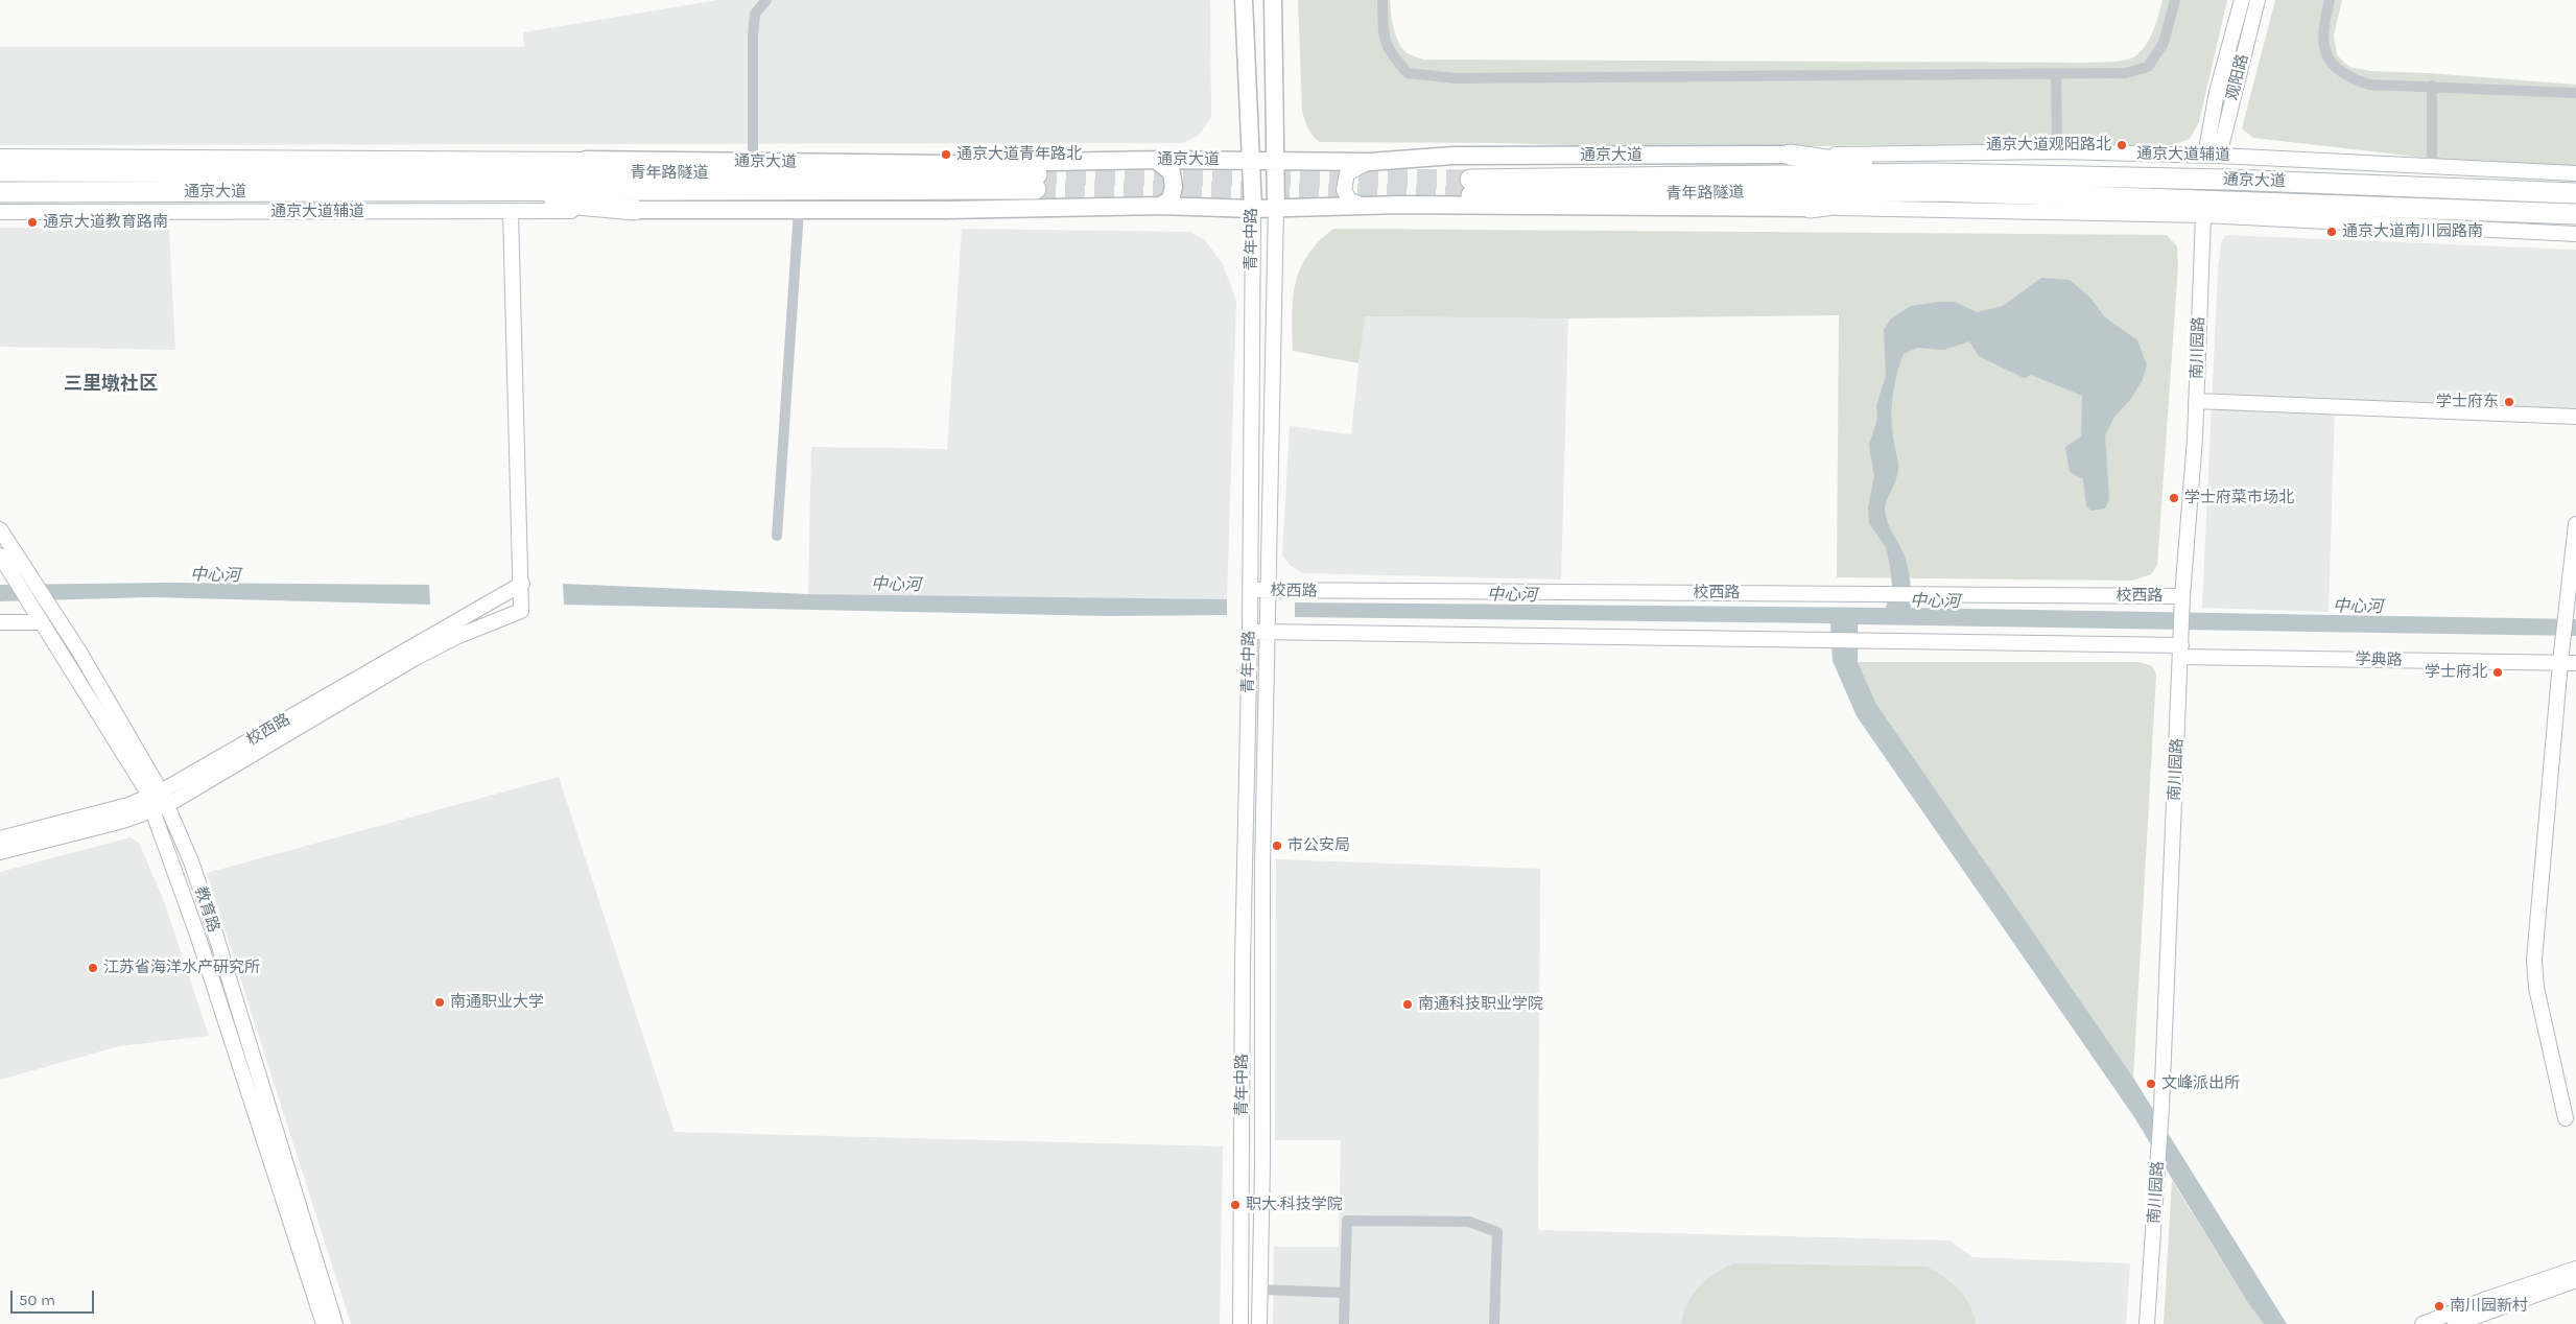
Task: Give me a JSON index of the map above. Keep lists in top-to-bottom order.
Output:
{
  "streets": {
    "highway": ["通京大道", "青年路隧道"],
    "main road": ["青年中路"],
    "street": [
      "观阳路",
      "通京大道辅道",
      "南川园路",
      "校西路",
      "学典路",
      "教育路"
    ]
  },
  "crossings": [
    ["观阳路", "通京大道辅道"],
    ["通京大道辅道", "通京大道"],
    ["通京大道", "青年路隧道"],
    ["通京大道", "青年中路"],
    ["青年中路", "校西路"],
    ["南川园路", "校西路"],
    ["南川园路", "学典路"],
    ["校西路", "教育路"]
  ],
  "districts": ["三里墩社区"],
  "water": ["中心河"],
  "places": [
    "通京大道观阳路北",
    "通京大道青年路北",
    "通京大道教育路南",
    "通京大道南川园路南",
    "学士府东",
    "学士府菜市场北",
    "学士府北",
    "市公安局",
    "江苏省海洋水产研究所",
    "南通职业大学",
    "南通科技职业学院",
    "文峰派出所",
    "职大·科技学院",
    "南川园新村"
  ],
  "scale_bar": "50 m"
}
